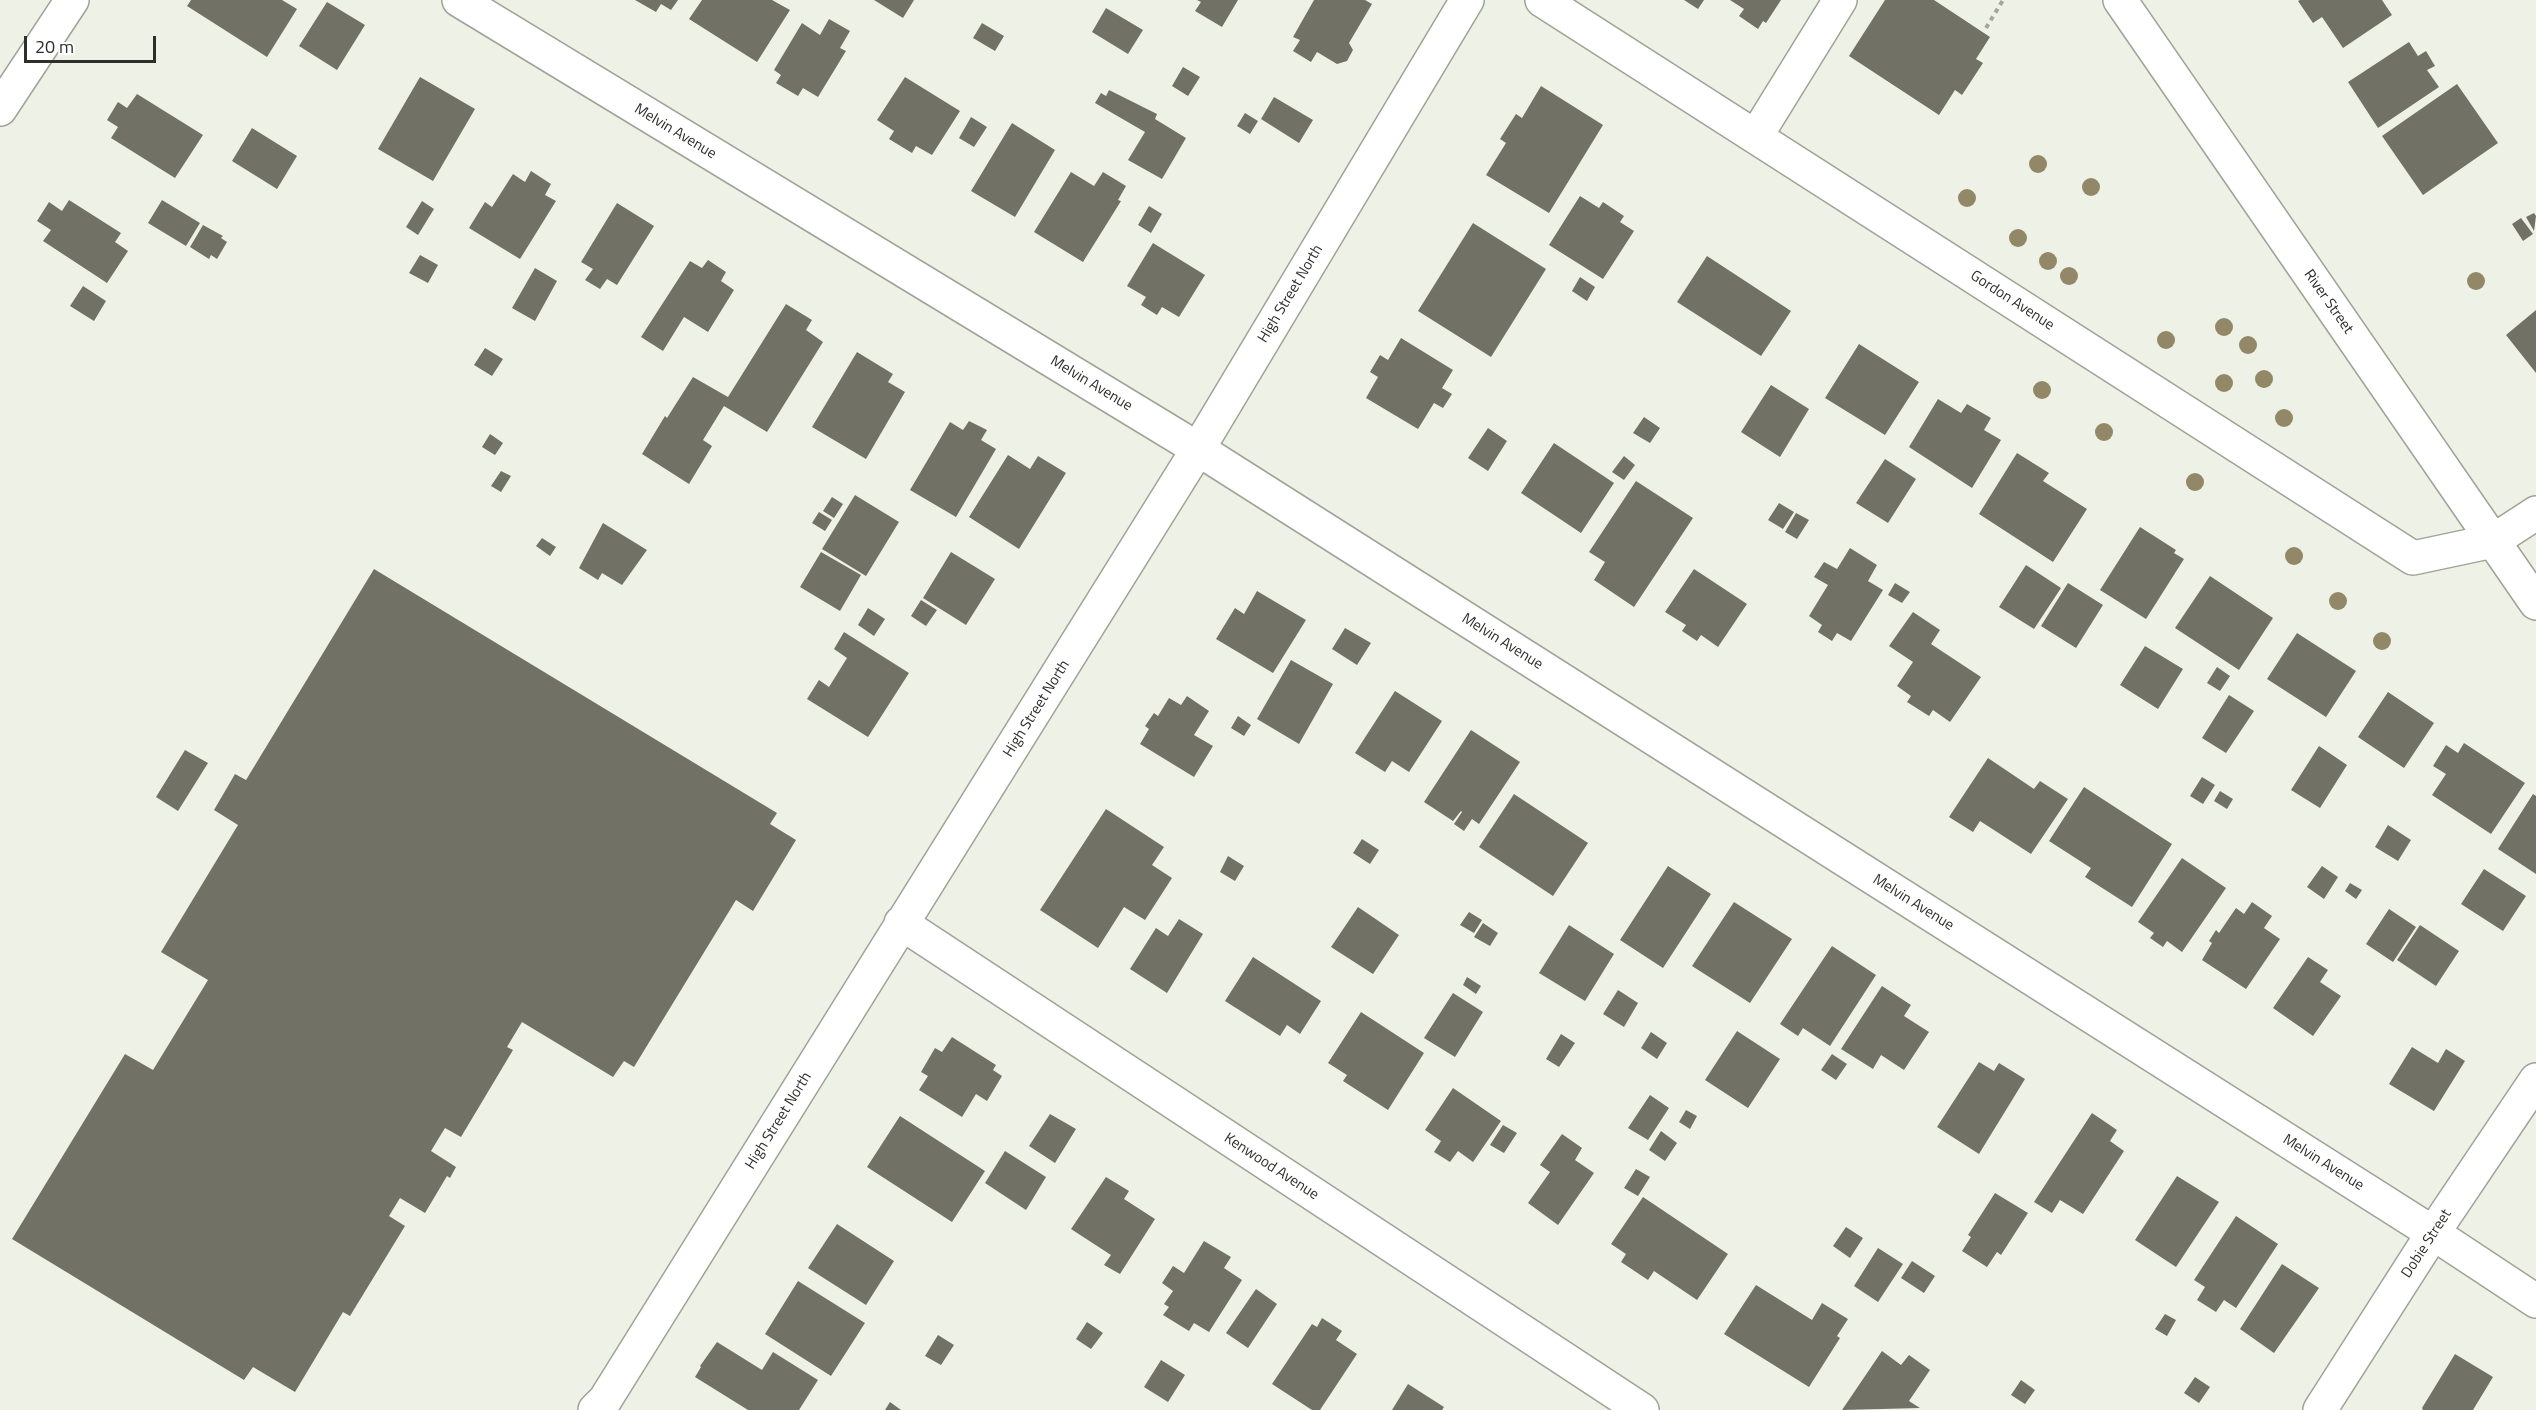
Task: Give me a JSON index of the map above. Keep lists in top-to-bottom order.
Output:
{
  "streets": {
    "street": [
      "Melvin Avenue",
      "High Street North",
      "Gordon Avenue",
      "River Street",
      "Kenwood Avenue",
      "Dobie Street"
    ]
  },
  "crossings": [
    ["Melvin Avenue", "High Street North"],
    ["Melvin Avenue", "Dobie Street"],
    ["High Street North", "Kenwood Avenue"],
    ["Gordon Avenue", "River Street"]
  ],
  "scale_bar": "20 m"
}
